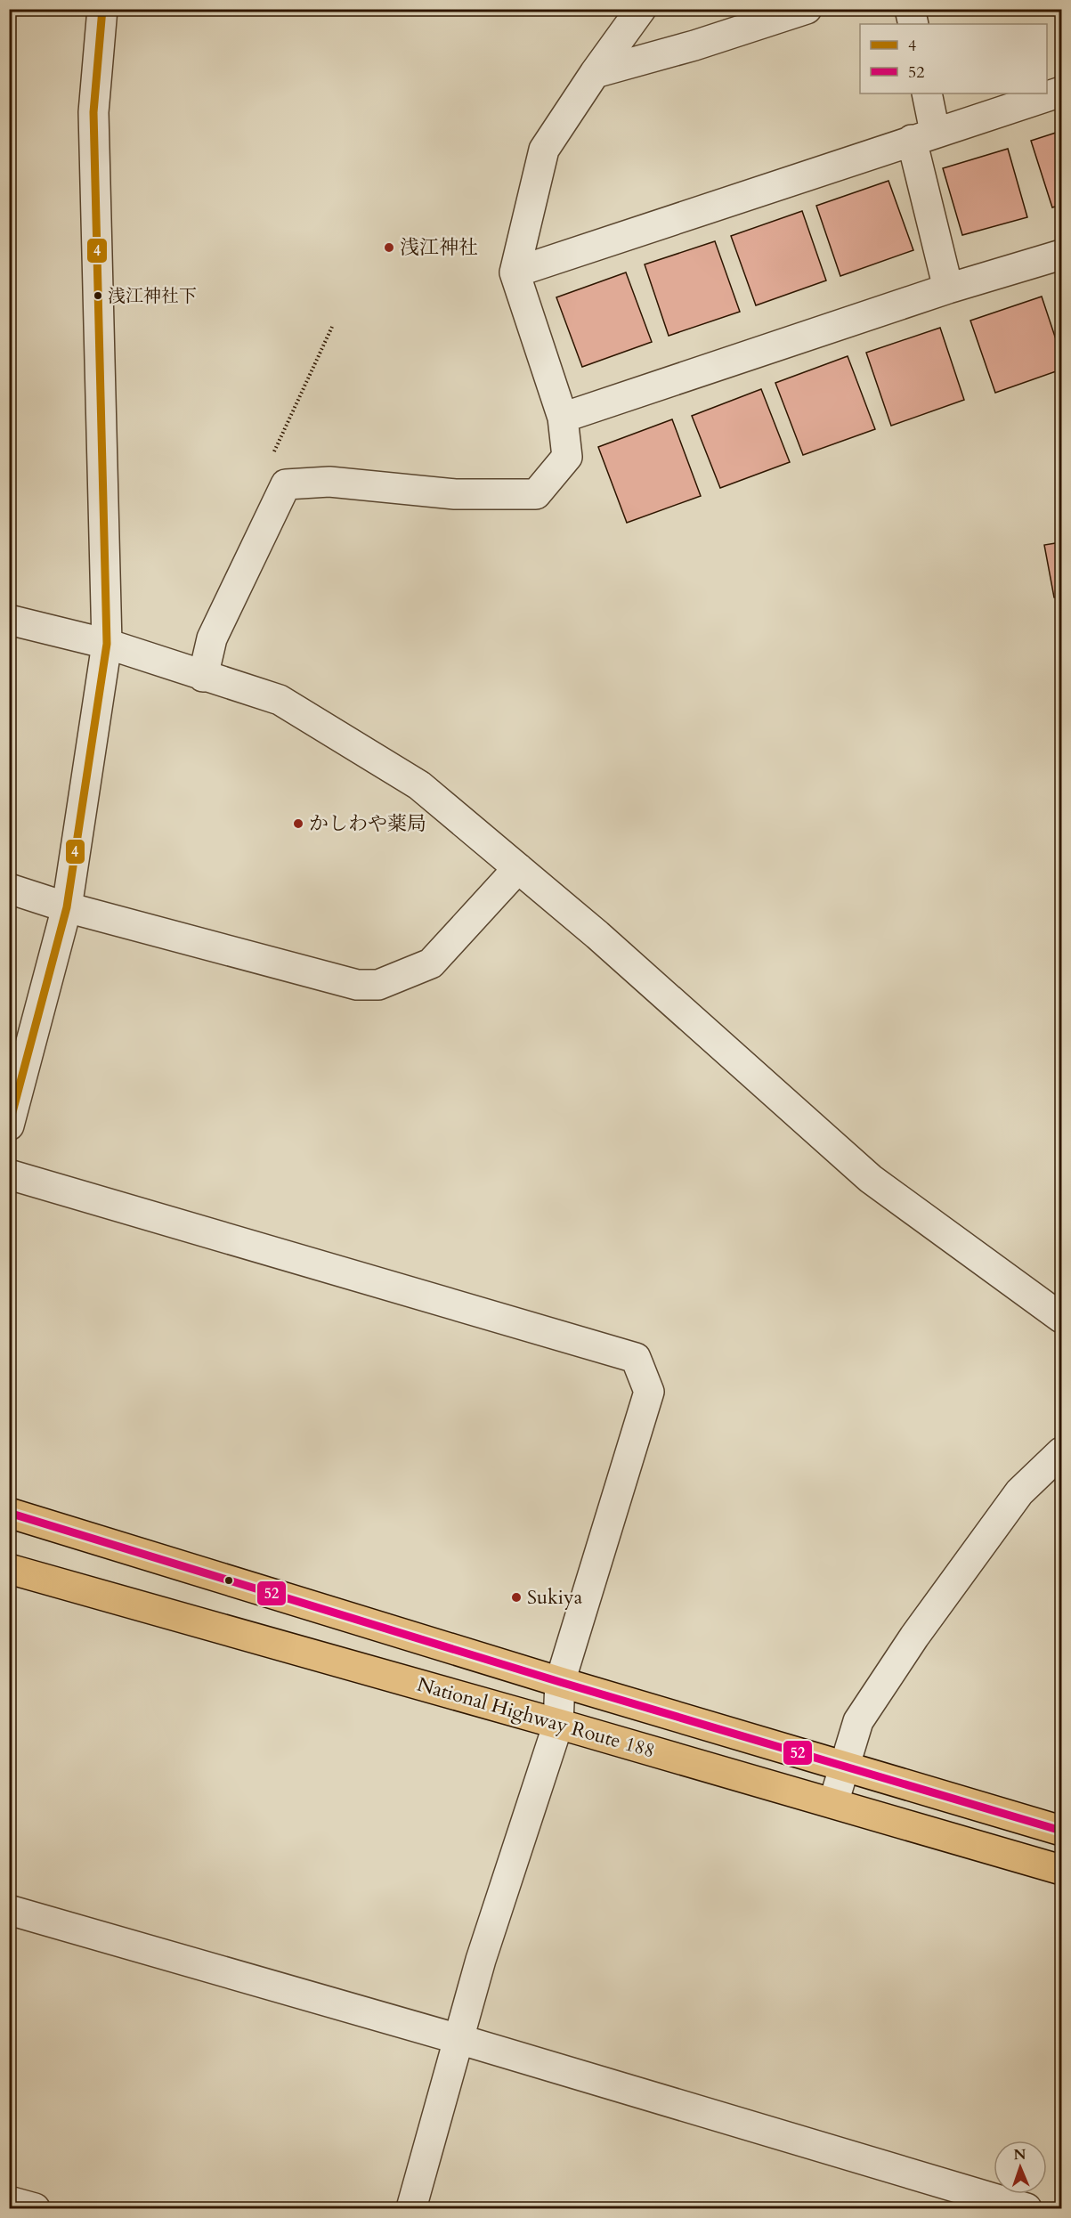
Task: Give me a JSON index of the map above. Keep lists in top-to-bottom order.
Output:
{
  "streets": {
    "highway": ["National Highway Route 188"]
  },
  "places": [
    "浅江神社",
    "浅江神社下",
    "かしわや薬局",
    "Sukiya"
  ],
  "lines": ["transit line 4", "transit line 52"],
  "legend": ["4", "52"],
  "north": "top"
}
